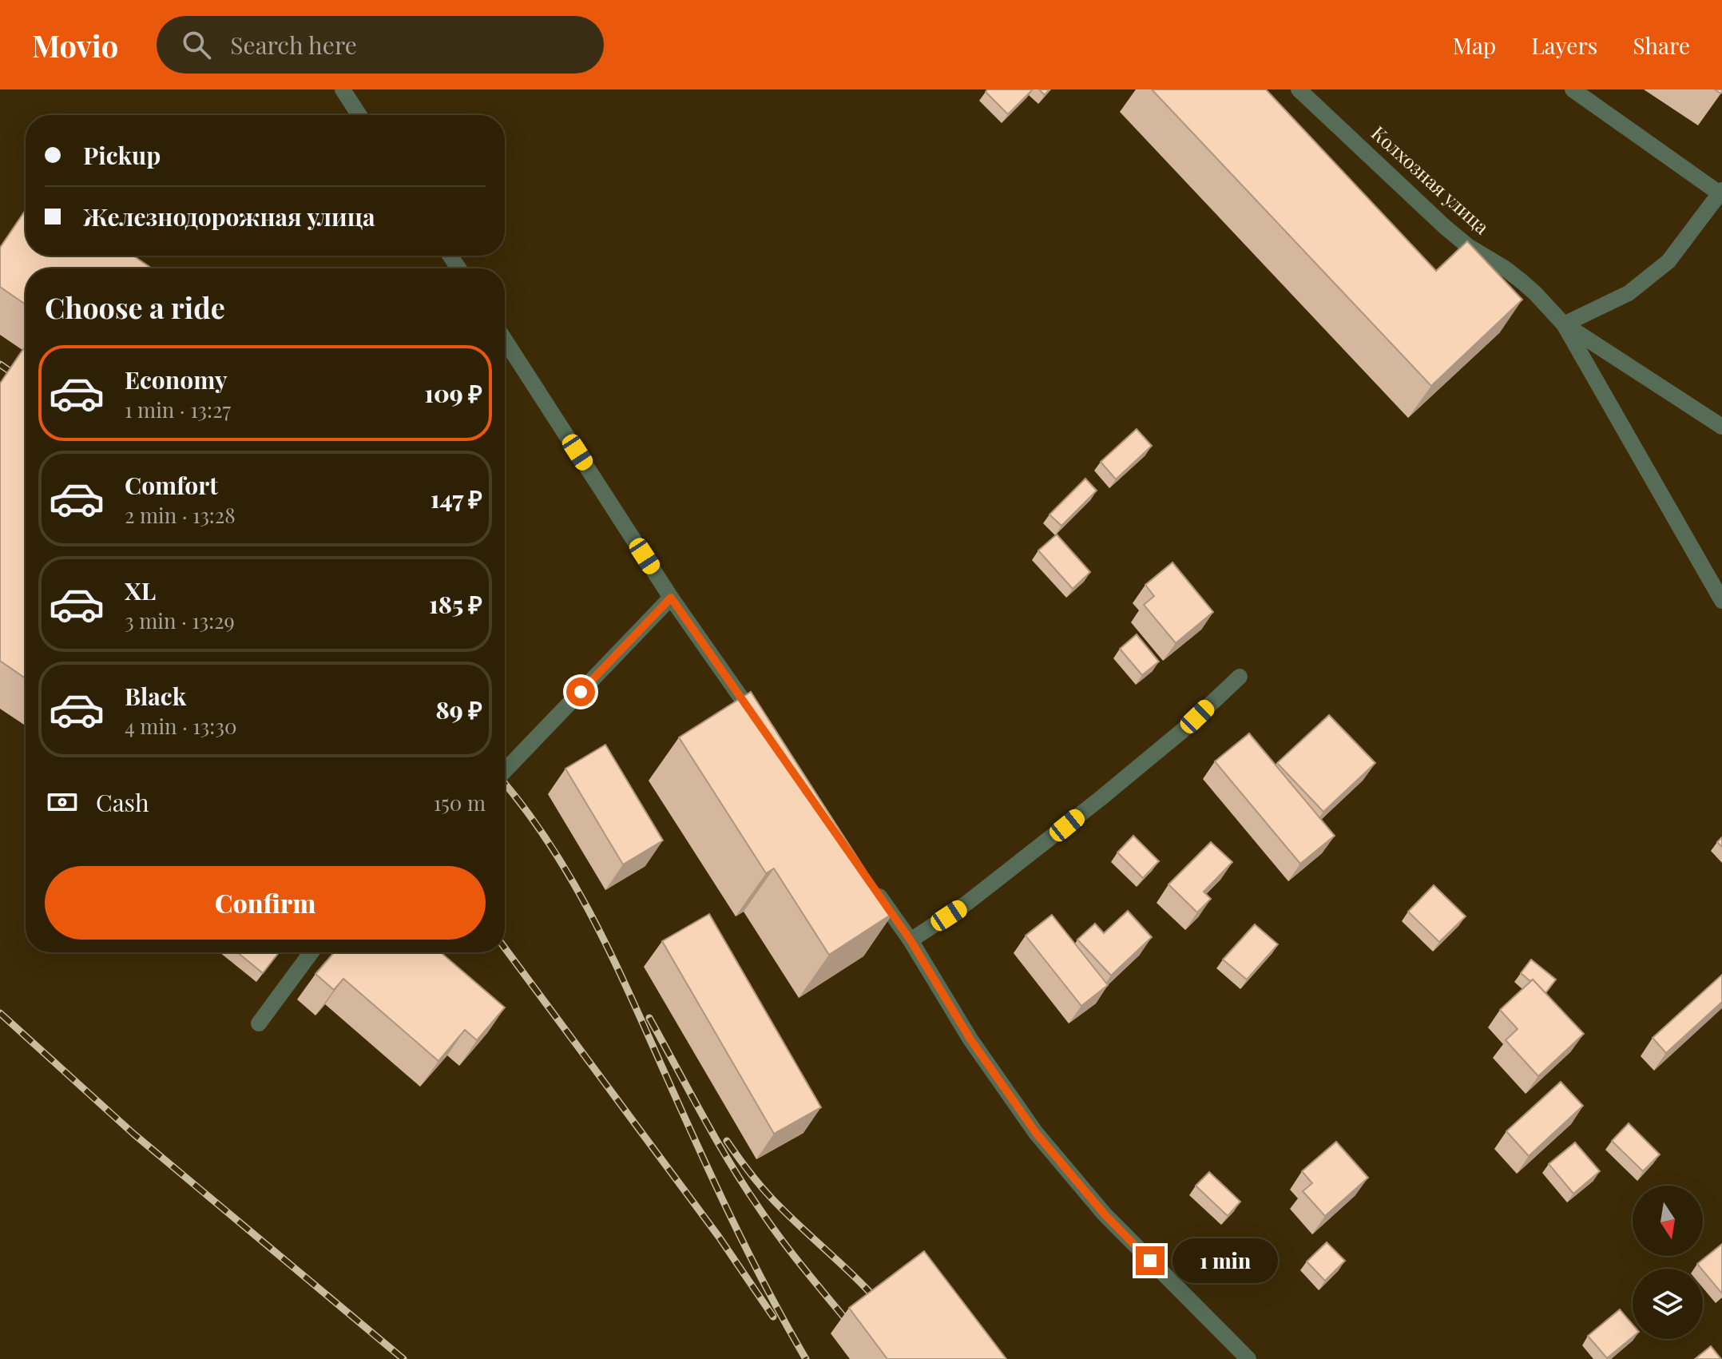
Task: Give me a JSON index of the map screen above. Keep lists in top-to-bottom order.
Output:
{
  "streets": {
    "street": ["Колхозная улица"]
  },
  "north": "bottom",
  "page": {
    "header": "Movio",
    "search": "Search here",
    "nav": ["Map", "Layers", "Share"],
    "banner": ["Pickup", "Железнодорожная улица"],
    "heading": "Choose a ride",
    "list": [
      {
        "name": "Economy",
        "note": "1 min · 13:27",
        "value": "109 ₽"
      },
      {
        "name": "Comfort",
        "note": "2 min · 13:28",
        "value": "147 ₽"
      },
      {
        "name": "XL",
        "note": "3 min · 13:29",
        "value": "185 ₽"
      },
      {
        "name": "Black",
        "note": "4 min · 13:30",
        "value": "89 ₽"
      }
    ],
    "pay": ["Cash", "150 m"],
    "buttons": "Confirm",
    "bubble": "1 min"
  }
}
